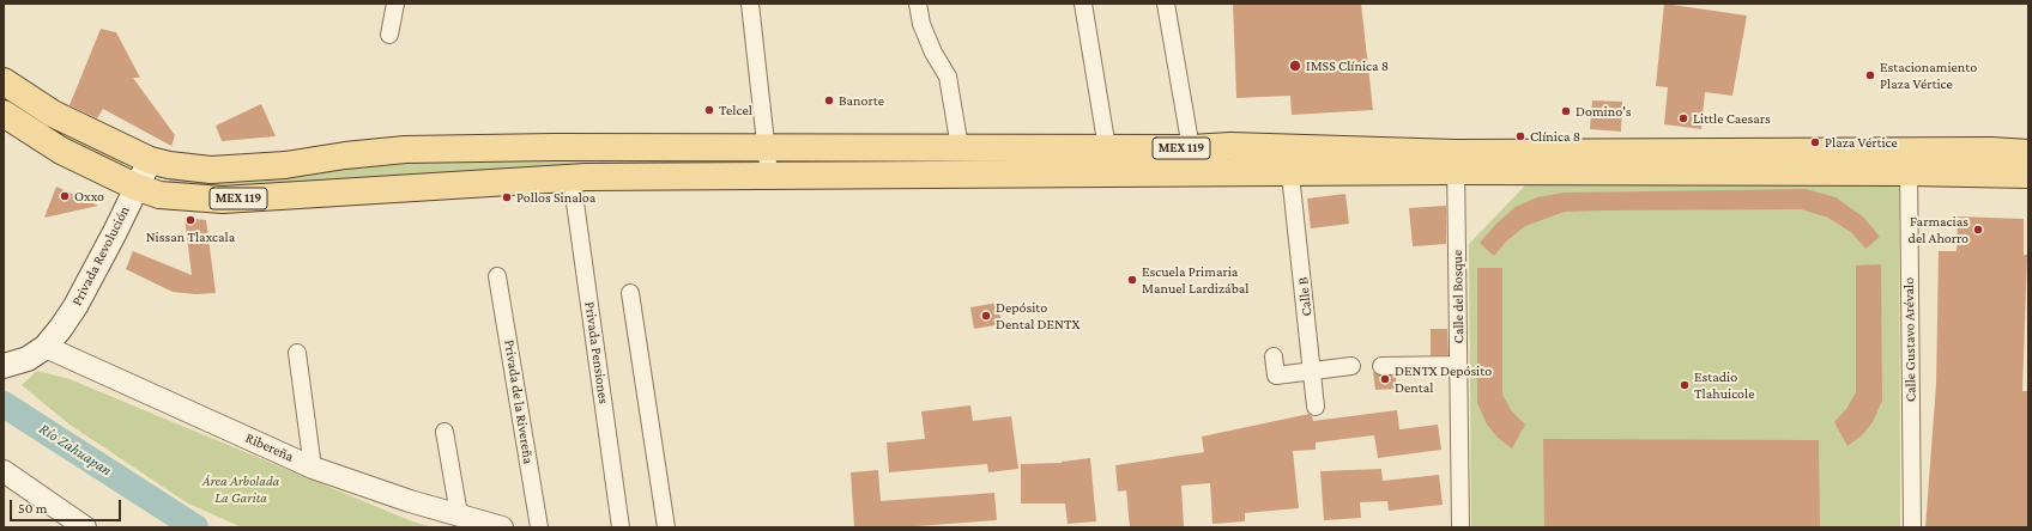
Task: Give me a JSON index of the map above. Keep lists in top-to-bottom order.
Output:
{
  "streets": {
    "main road": ["MEX 119", "Privada Revolución"],
    "street": [
      "Calle B",
      "Calle del Bosque",
      "Calle Gustavo Arévalo",
      "Privada Pensiones",
      "Privada de la Rivereña",
      "Ribereña"
    ]
  },
  "crossings": [
    ["MEX 119", "Privada Revolución"],
    ["MEX 119", "Calle B"],
    ["MEX 119", "Calle del Bosque"],
    ["MEX 119", "Calle Gustavo Arévalo"],
    ["MEX 119", "Privada Pensiones"],
    ["Privada Revolución", "Ribereña"]
  ],
  "water": ["Río Zahuapan"],
  "parks": ["Área Arbolada La Garita"],
  "places": [
    "IMSS Clínica 8",
    "Estacionamiento Plaza Vértice",
    "Banorte",
    "Telcel",
    "Domino's",
    "Little Caesars",
    "Clínica 8",
    "Plaza Vértice",
    "Oxxo",
    "Pollos Sinaloa",
    "Nissan Tlaxcala",
    "Farmacias del Ahorro",
    "Escuela Primaria Manuel Lardizábal",
    "Depósito Dental DENTX",
    "DENTX Depósito Dental",
    "Estadio Tlahuicole"
  ],
  "scale_bar": "50 m"
}
